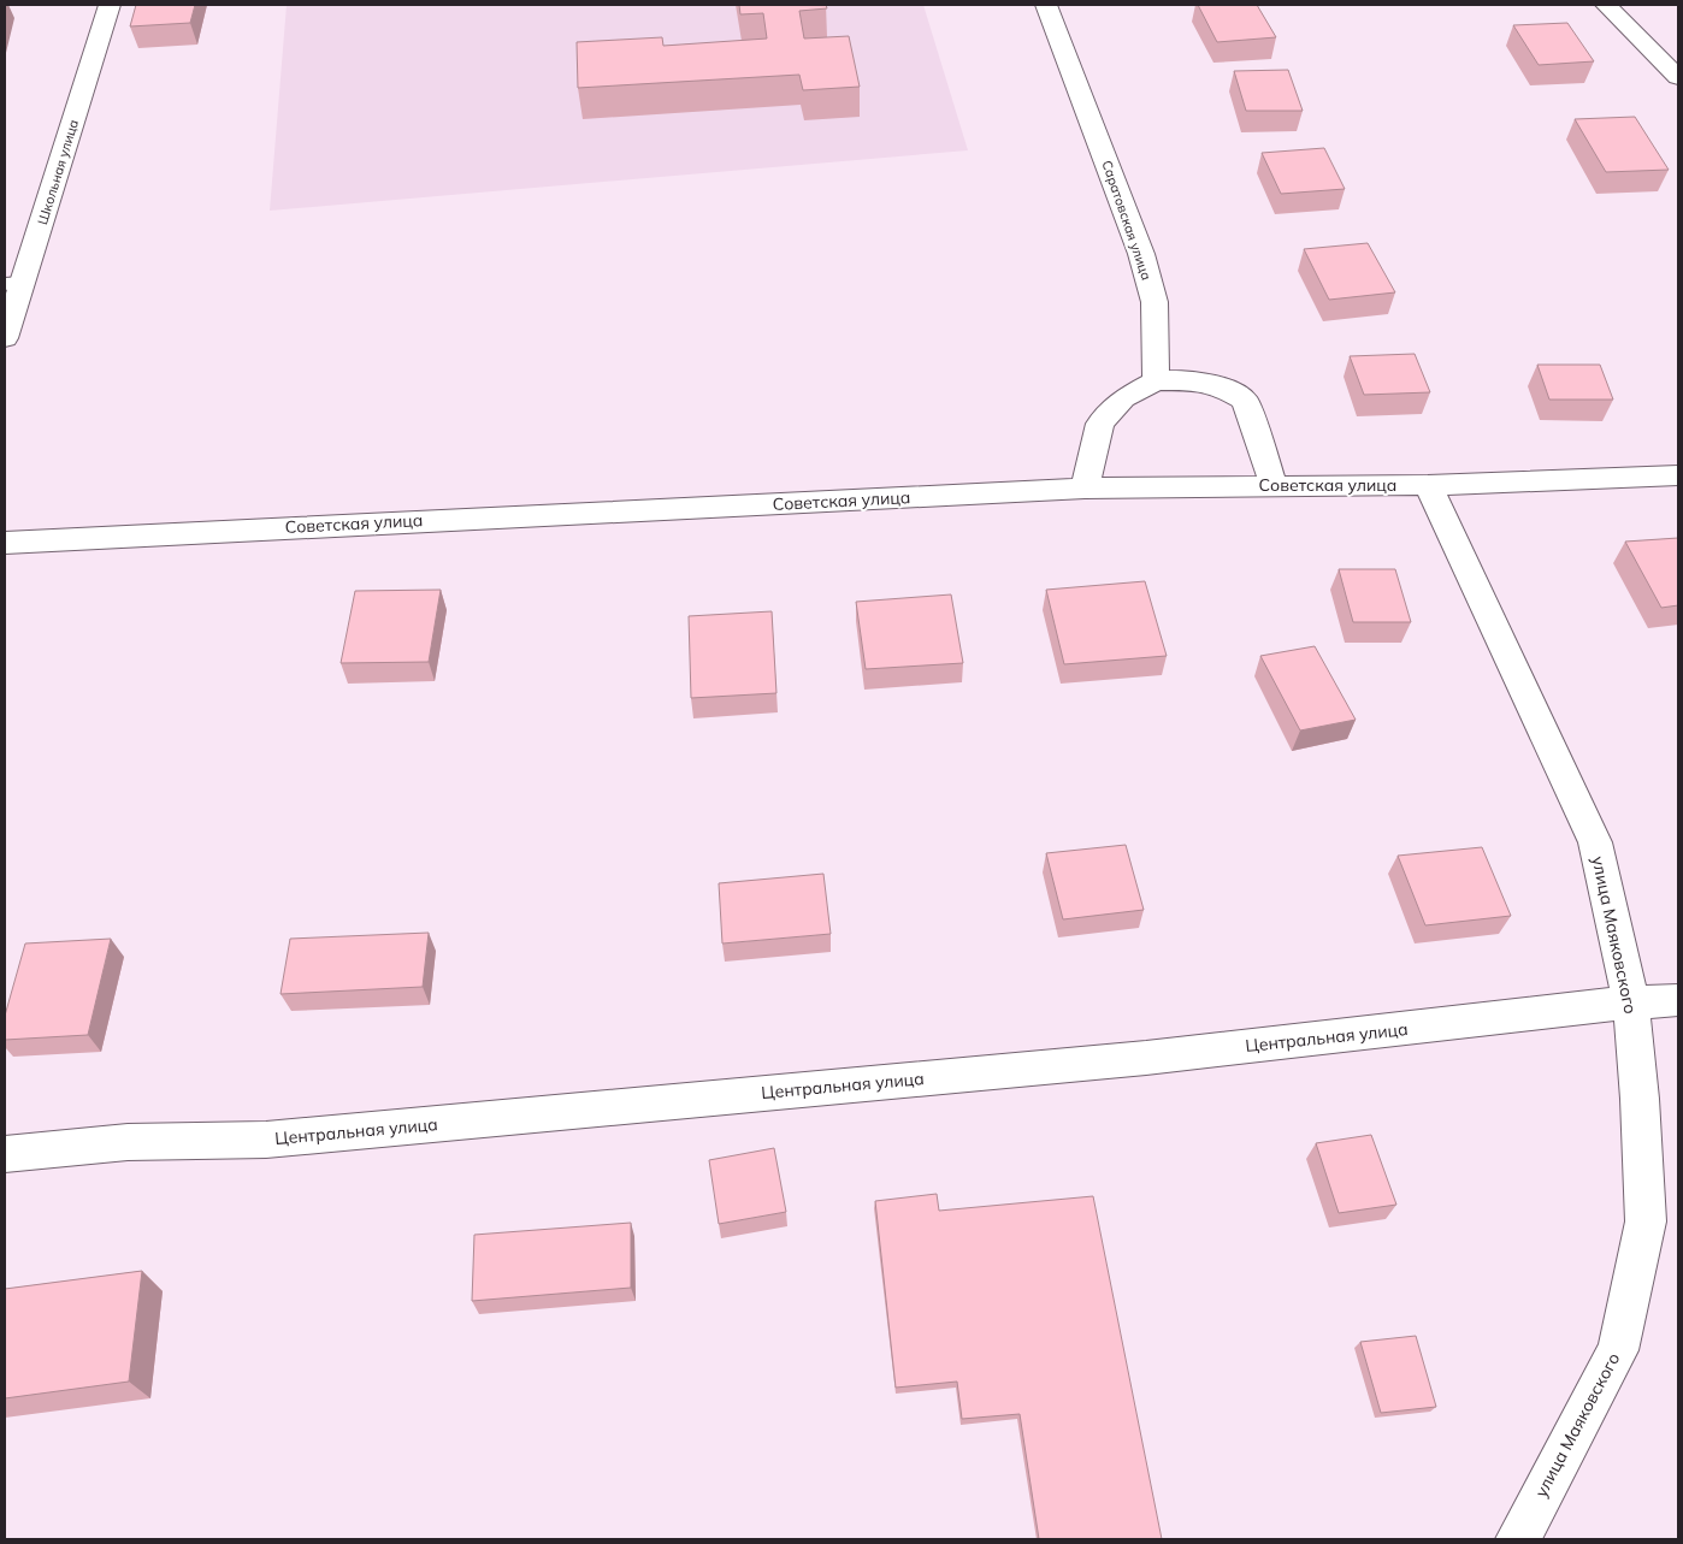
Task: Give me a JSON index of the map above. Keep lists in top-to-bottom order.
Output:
{
  "streets": {
    "street": [
      "Школьная улица",
      "Саратовская улица",
      "Советская улица",
      "улица Маяковского",
      "Центральная улица"
    ]
  },
  "crossings": [
    ["Советская улица", "улица Маяковского"],
    ["улица Маяковского", "Центральная улица"]
  ]
}
